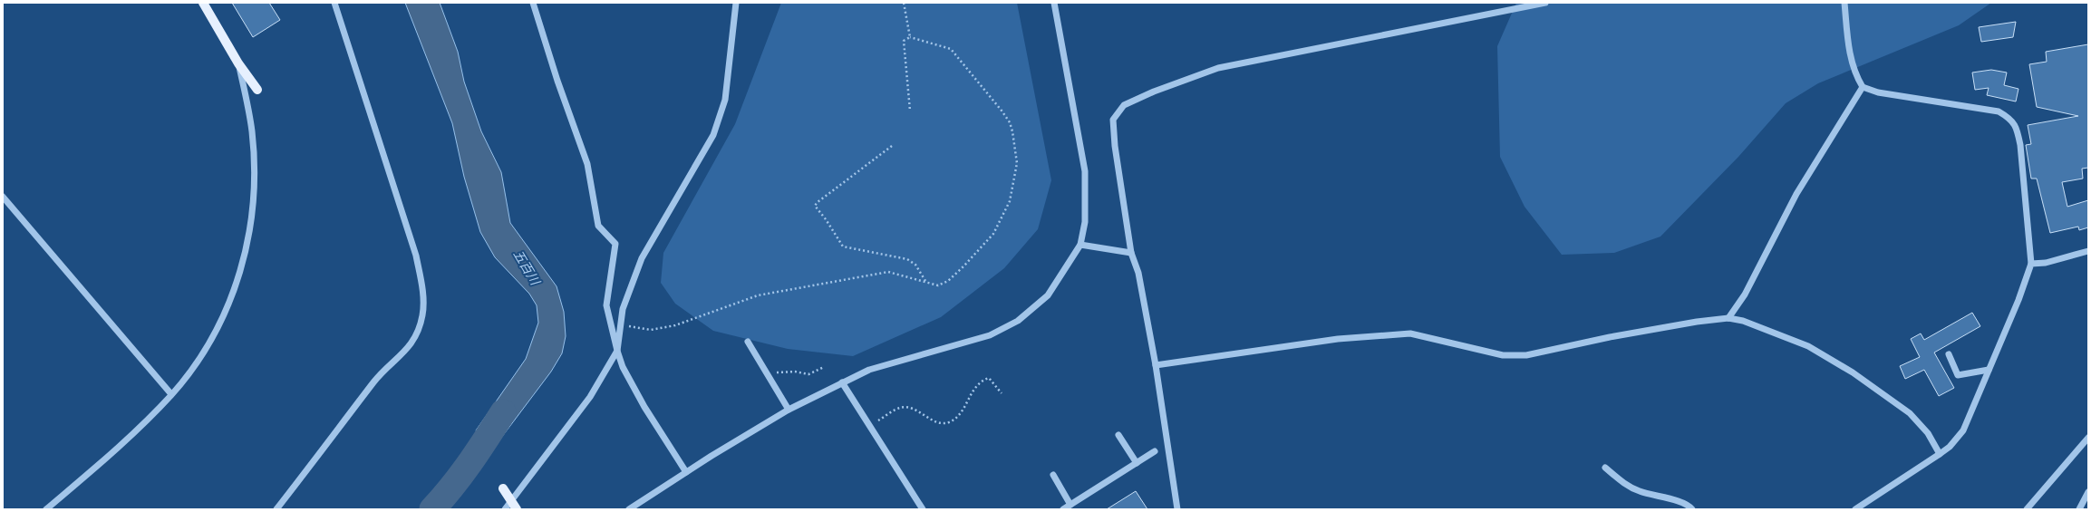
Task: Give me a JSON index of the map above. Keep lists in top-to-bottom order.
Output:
{
  "water": ["五百川"]
}
